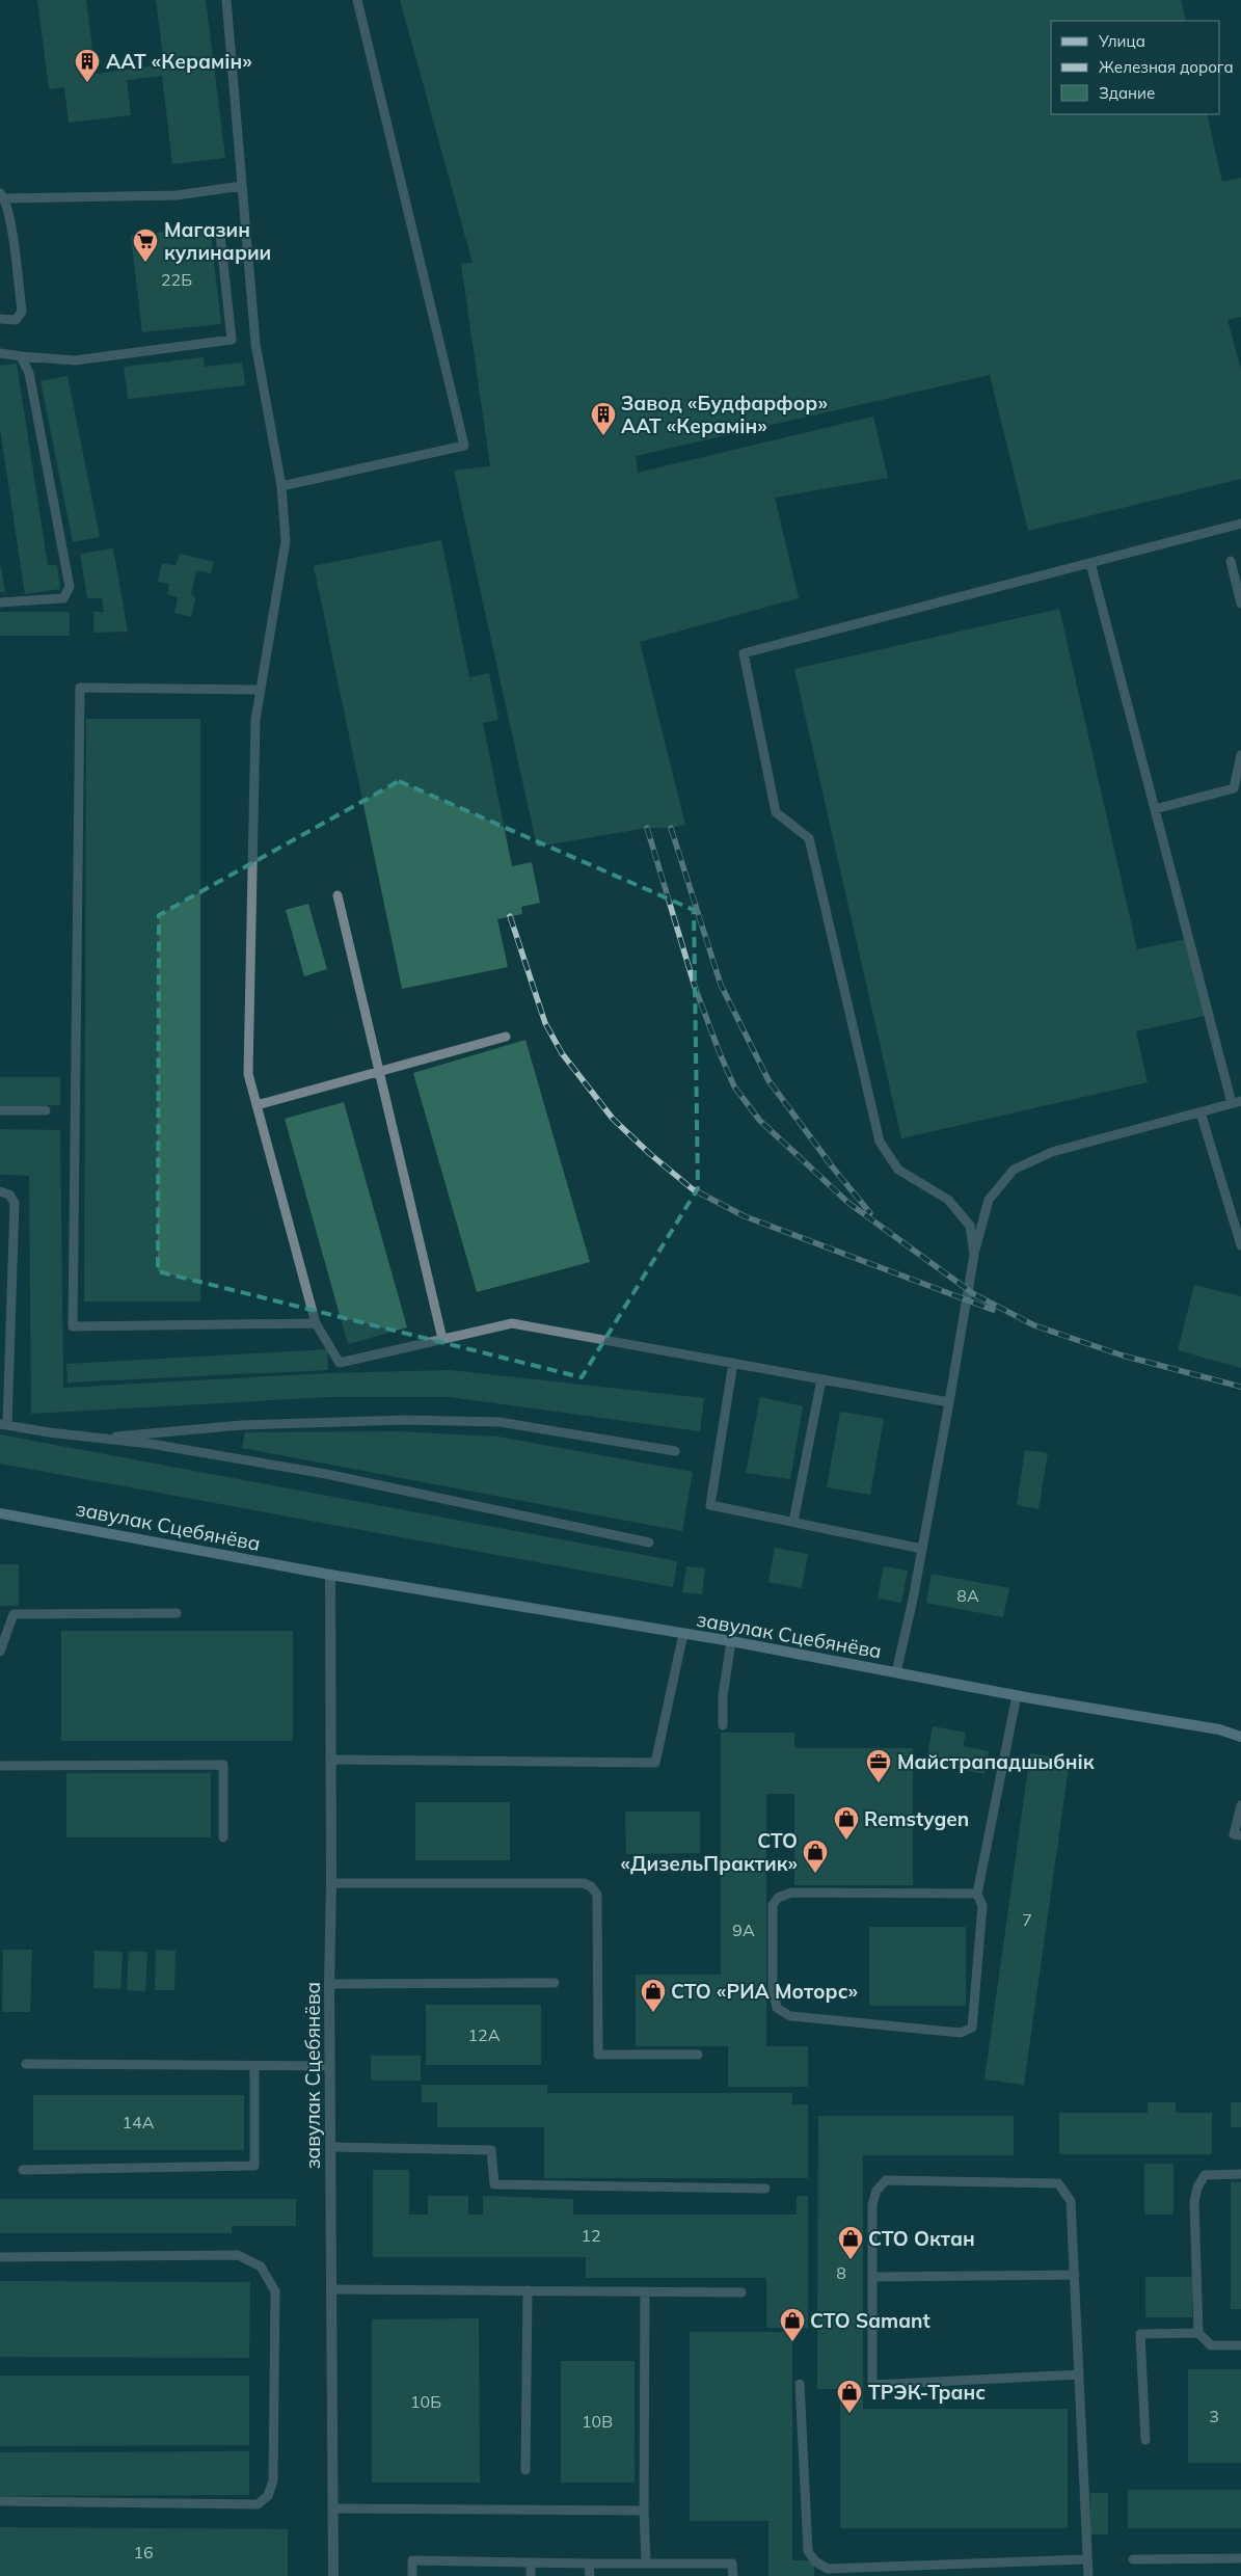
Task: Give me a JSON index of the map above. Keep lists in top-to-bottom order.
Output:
{
  "streets": {
    "street": ["завулак Сцебянёва"]
  },
  "places": {
    "building": ["ААТ «Керамін»", "Завод «Будфарфор» ААТ «Керамін»"],
    "supermarket": ["Магазин кулинарии"],
    "office": ["Майстрападшыбнік"],
    "shop": [
      "Remstygen",
      "СТО «ДизельПрактик»",
      "СТО «РИА Моторс»",
      "СТО Октан",
      "СТО Samant",
      "ТРЭК-Транс"
    ]
  },
  "house_numbers": [
    "22Б",
    "8А",
    "7",
    "9А",
    "12А",
    "14А",
    "12",
    "8",
    "10Б",
    "3",
    "10В",
    "16"
  ],
  "legend": ["Улица", "Железная дорога", "Здание"]
}
